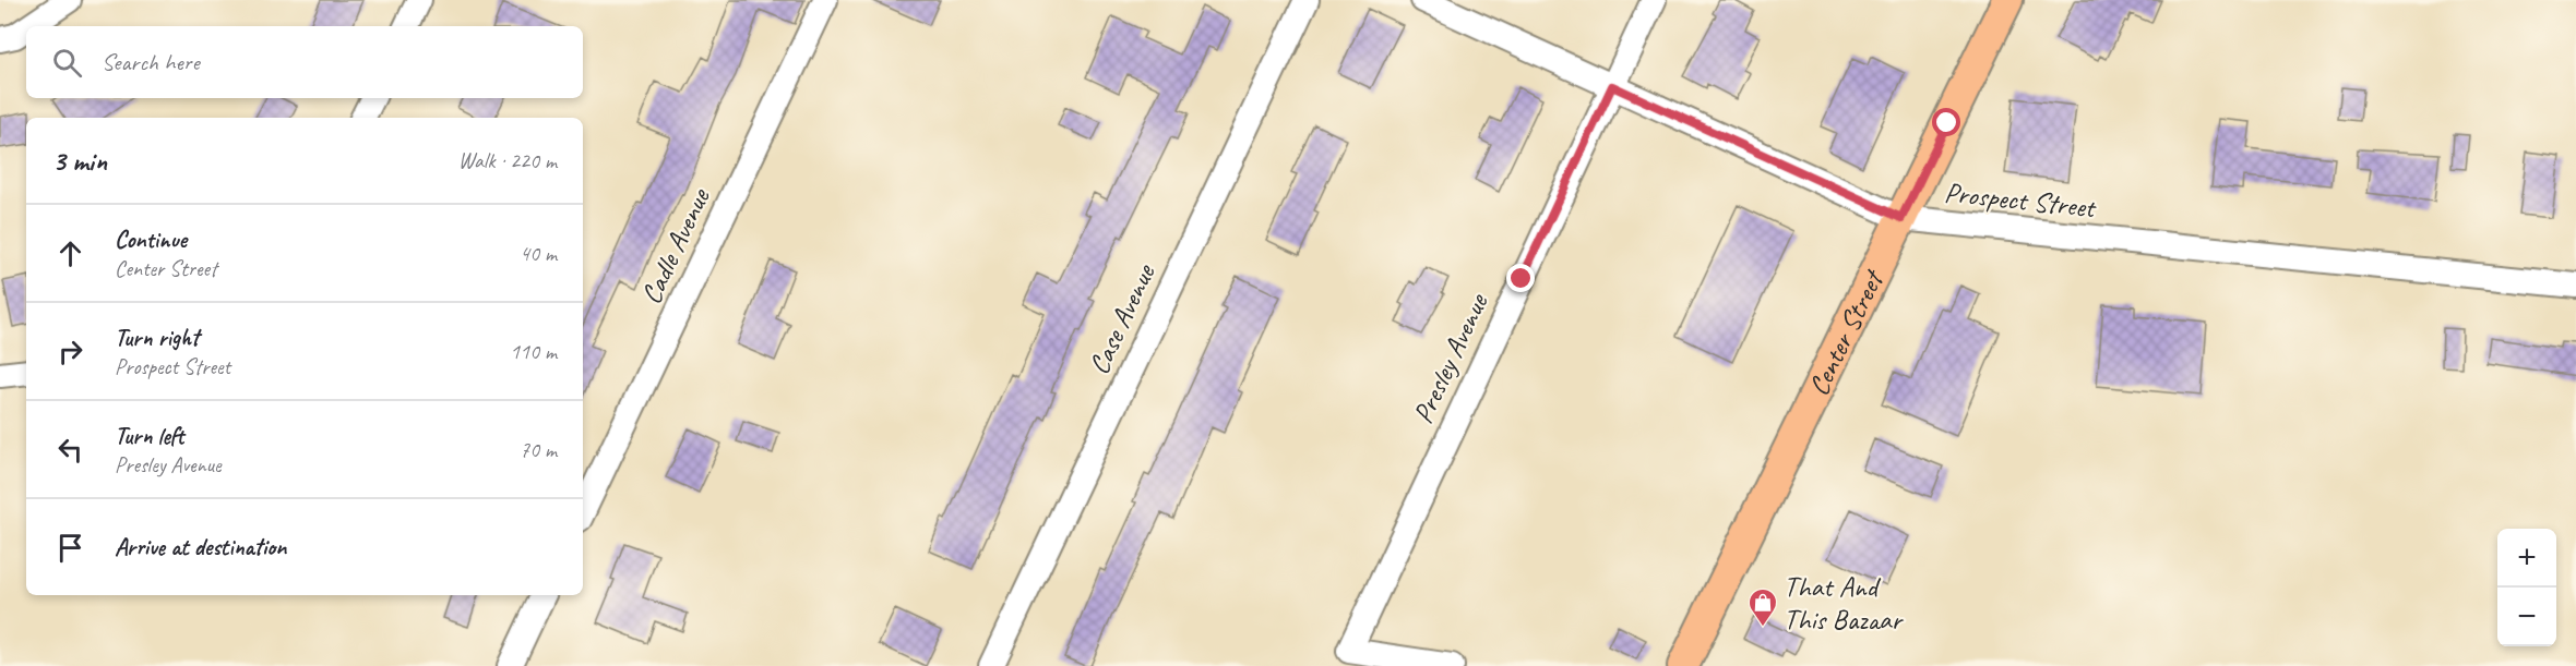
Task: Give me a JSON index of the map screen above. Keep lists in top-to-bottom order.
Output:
{
  "streets": {
    "main road": ["Center Street"],
    "street": [
      "Prospect Street",
      "Cadle Avenue",
      "Case Avenue",
      "Presley Avenue"
    ]
  },
  "crossings": [
    ["Prospect Street", "Center Street"],
    ["Prospect Street", "Presley Avenue"]
  ],
  "places": {
    "shop": ["That And This Bazaar"]
  },
  "page": {
    "search": "Search here",
    "heading": ["3 min", "Walk · 220 m"],
    "list": [
      ["Continue", "Center Street", "40 m"],
      ["Turn right", "Prospect Street", "110 m"],
      ["Turn left", "Presley Avenue", "70 m"],
      "Arrive at destination"
    ],
    "map_buttons": ["+", "−"]
  }
}
